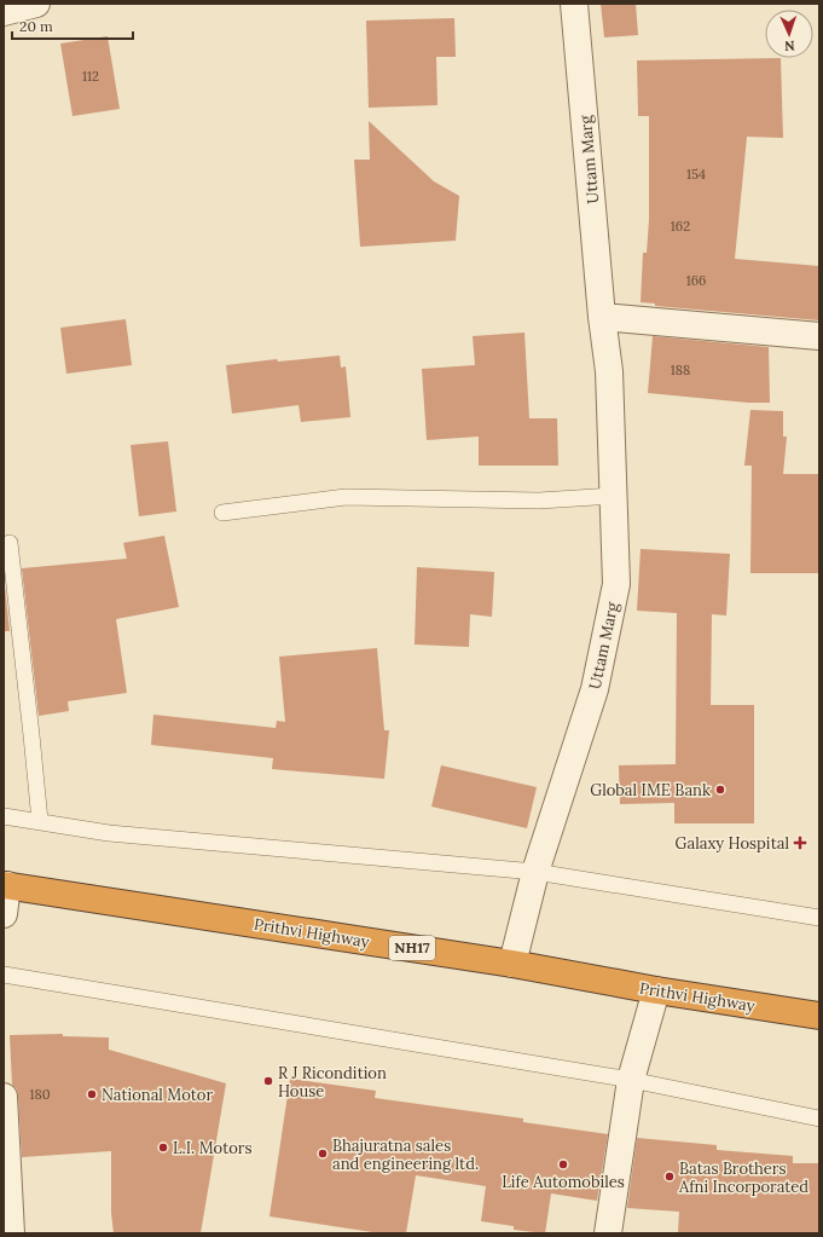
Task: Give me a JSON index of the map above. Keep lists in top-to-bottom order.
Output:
{
  "streets": {
    "highway": ["Prithvi Highway", "NH17"],
    "street": ["Uttam Marg"]
  },
  "crossings": [
    ["Uttam Marg", "Prithvi Highway"]
  ],
  "places": {
    "other": [
      "Global IME Bank",
      "R J Ricondition House",
      "National Motor",
      "L.I. Motors",
      "Bhajuratna sales and engineering ltd.",
      "Life Automobiles",
      "Batas Brothers Afni Incorporated"
    ],
    "health": ["Galaxy Hospital"]
  },
  "house_numbers": [
    "112",
    "154",
    "162",
    "166",
    "188",
    "180"
  ],
  "scale_bar": "20 m",
  "north": "bottom"
}
